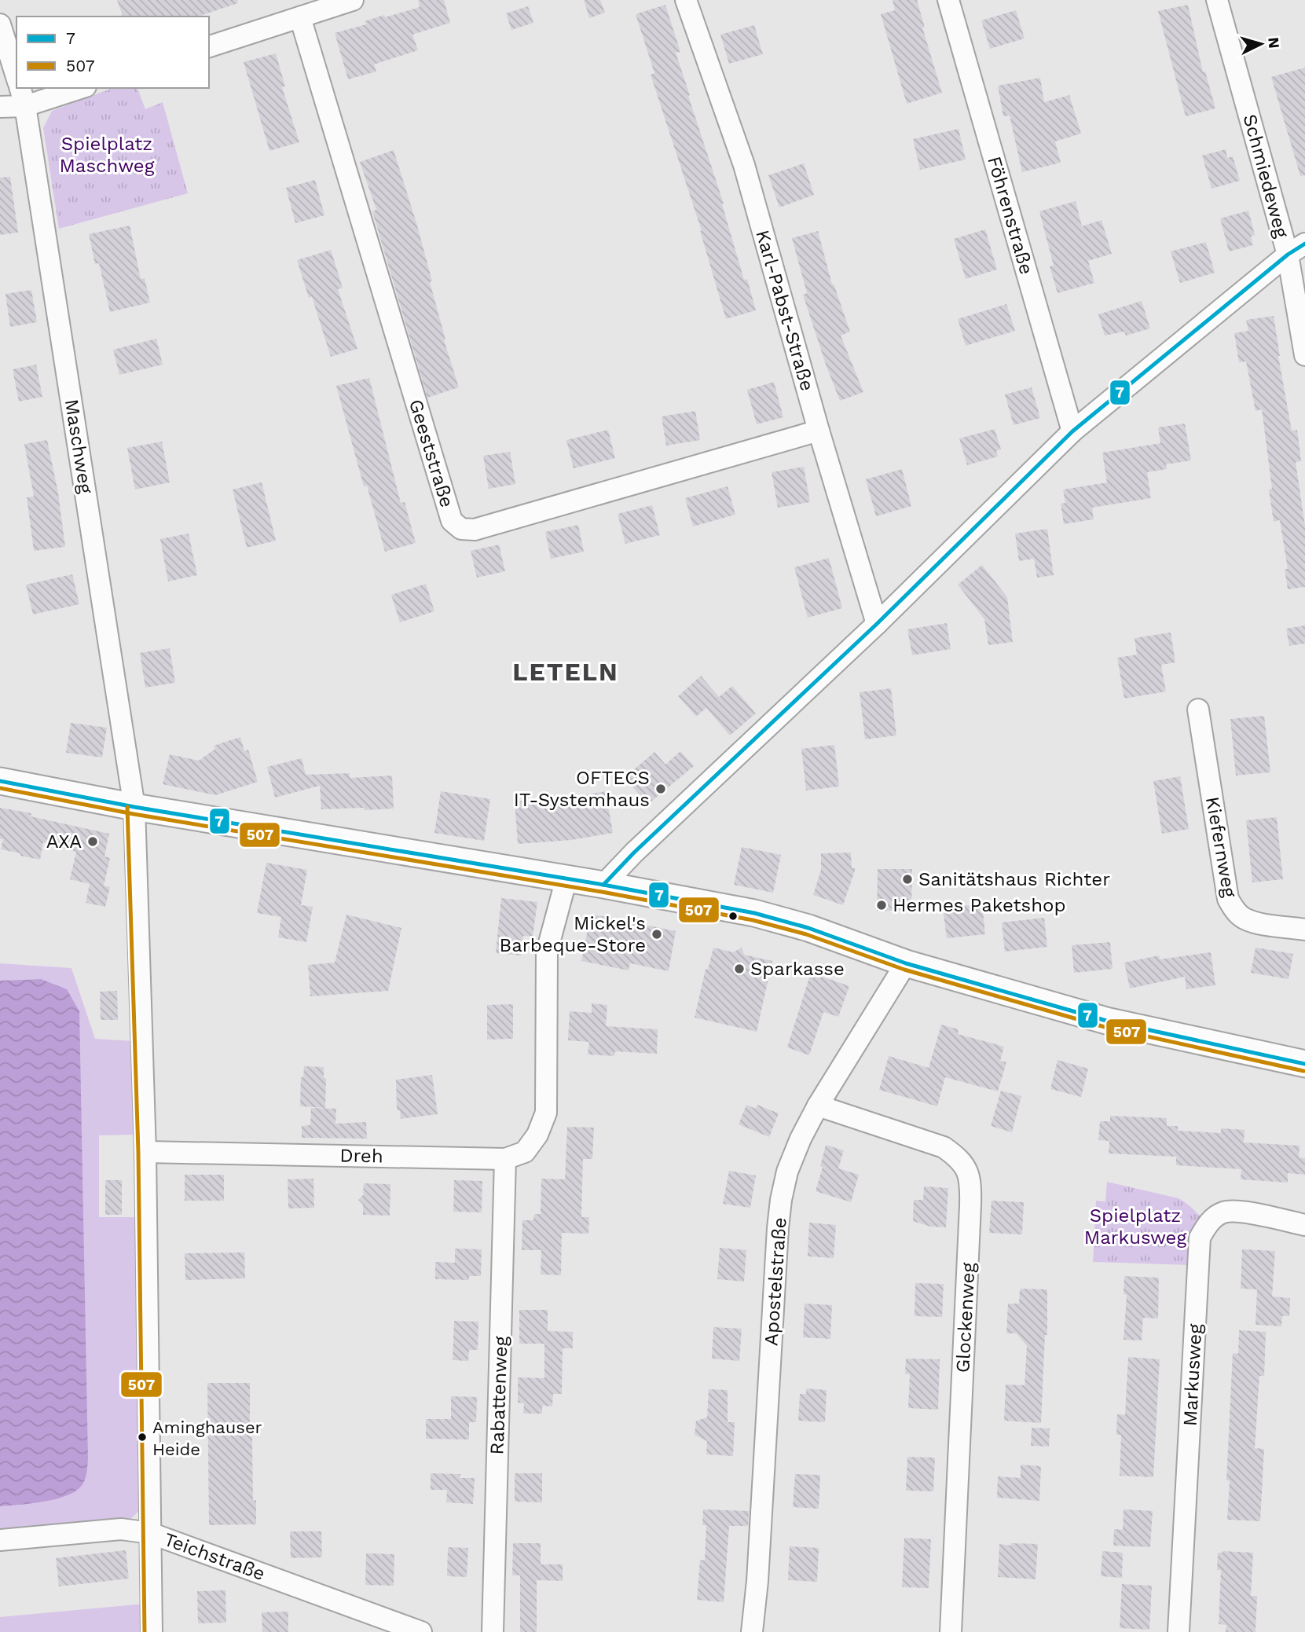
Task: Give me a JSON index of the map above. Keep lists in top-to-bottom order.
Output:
{
  "streets": {
    "street": [
      "Schmiedeweg",
      "Föhrenstraße",
      "Karl-Pabst-Straße",
      "Maschweg",
      "Geeststraße",
      "Kiefernweg",
      "Dreh",
      "Apostelstraße",
      "Glockenweg",
      "Markusweg",
      "Rabattenweg",
      "Teichstraße"
    ]
  },
  "crossings": [
    ["Karl-Pabst-Straße", "Geeststraße"],
    ["Dreh", "Rabattenweg"],
    ["Apostelstraße", "Glockenweg"]
  ],
  "districts": ["LETELN"],
  "parks": ["Spielplatz Maschweg", "Spielplatz Markusweg"],
  "places": [
    "OFTECS IT-Systemhaus",
    "AXA",
    "Sanitätshaus Richter",
    "Hermes Paketshop",
    "Mickel's Barbeque-Store",
    "Sparkasse",
    "Aminghauser Heide"
  ],
  "lines": ["transit line 7", "transit line 507"],
  "legend": ["7", "507"],
  "north": "right"
}
